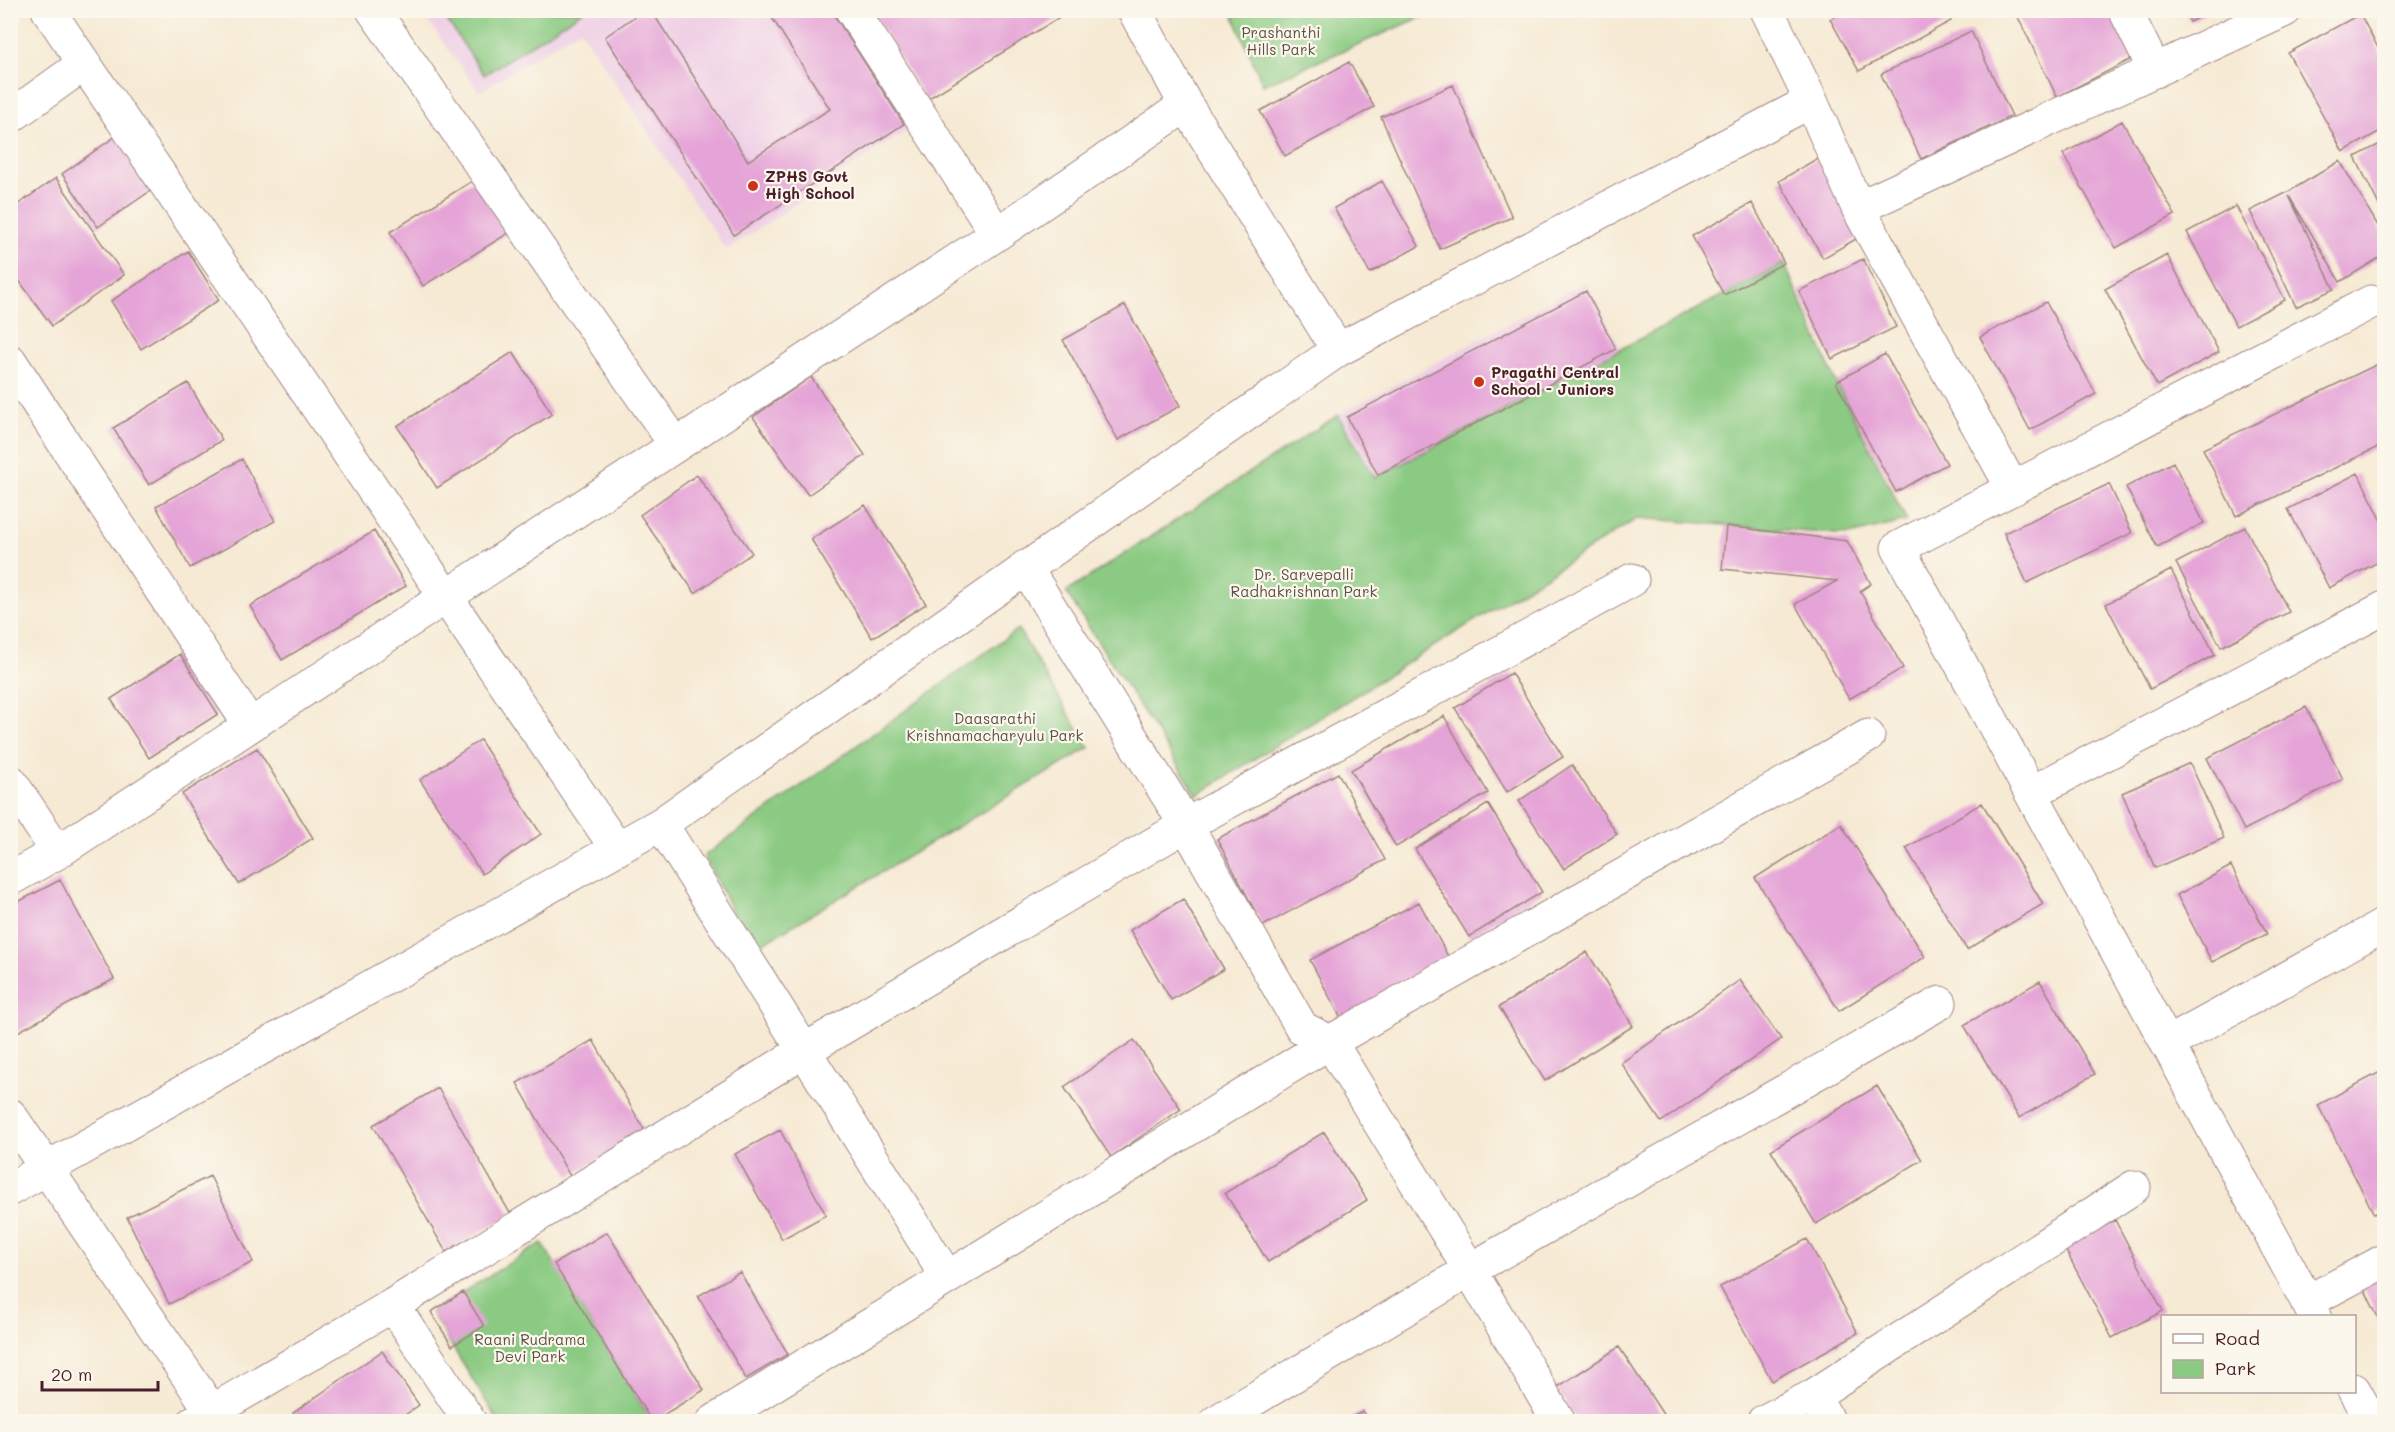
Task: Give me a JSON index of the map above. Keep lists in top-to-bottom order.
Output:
{
  "parks": [
    "Prashanthi Hills Park",
    "Dr. Sarvepalli Radhakrishnan Park",
    "Daasarathi Krishnamacharyulu Park",
    "Raani Rudrama Devi Park"
  ],
  "places": ["ZPHS Govt High School", "Pragathi Central School - Juniors"],
  "legend": ["Road", "Park"],
  "scale_bar": "20 m"
}
